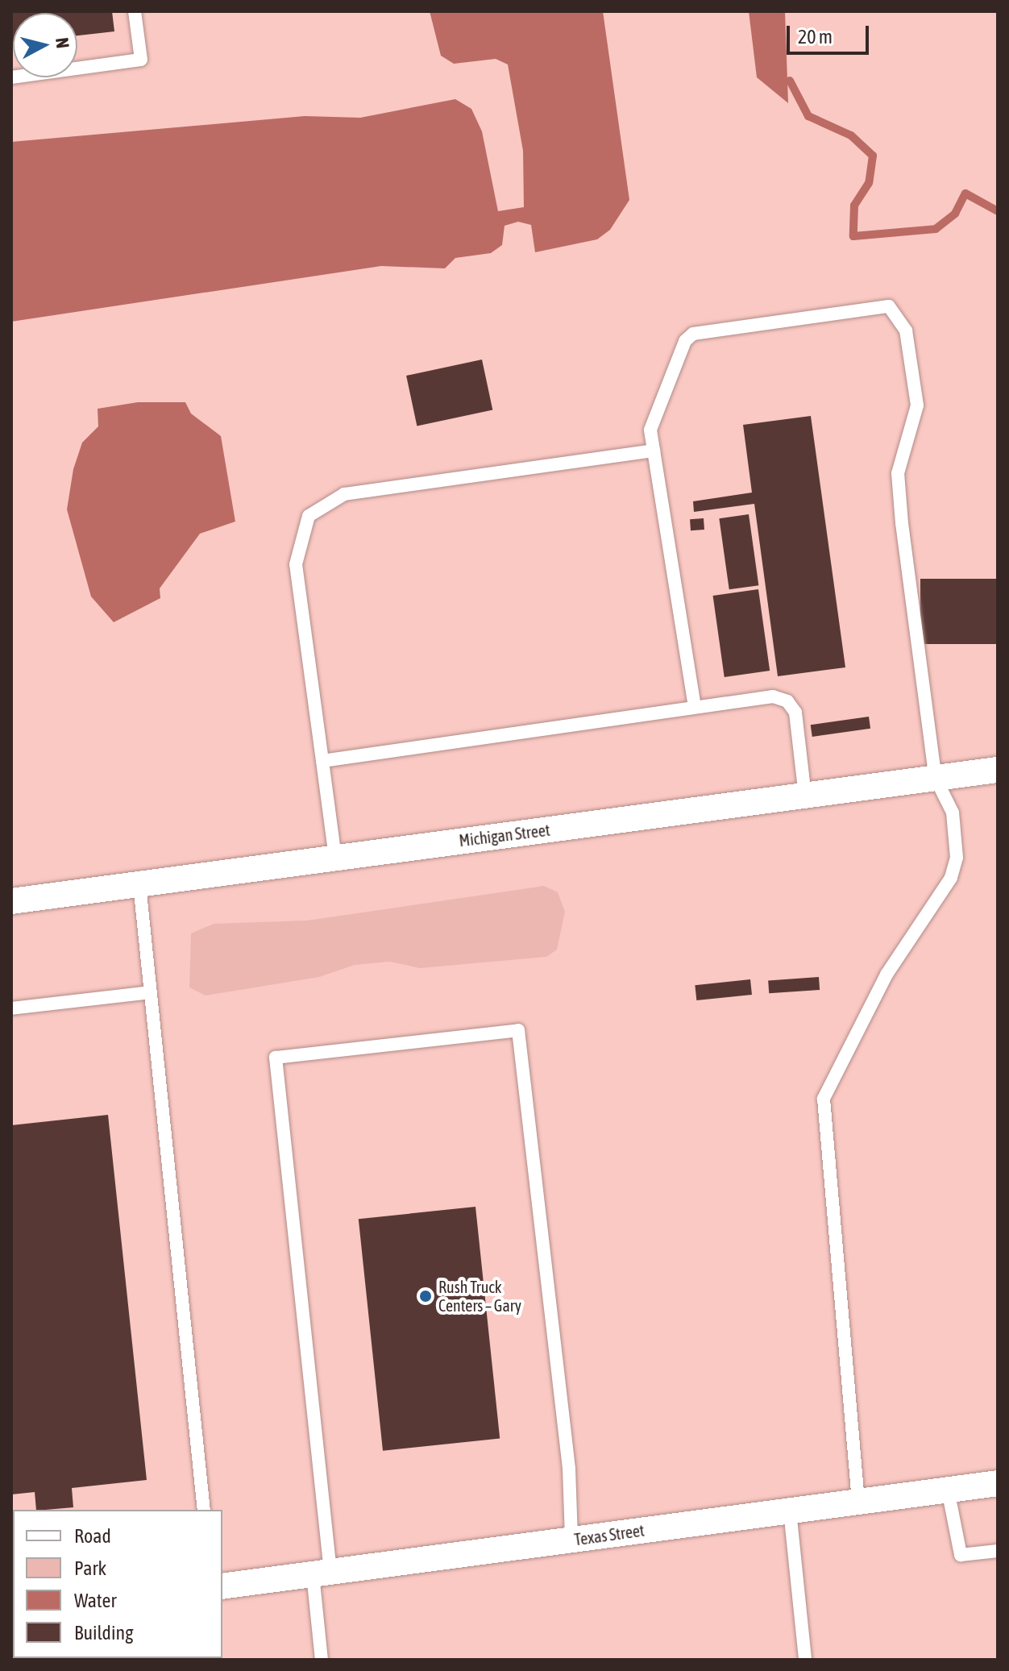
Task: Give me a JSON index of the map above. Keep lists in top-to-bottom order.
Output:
{
  "streets": {
    "street": ["Michigan Street", "Texas Street"]
  },
  "places": ["Rush Truck Centers – Gary"],
  "legend": [
    "Road",
    "Park",
    "Water",
    "Building"
  ],
  "scale_bar": "20 m",
  "north": "right"
}
